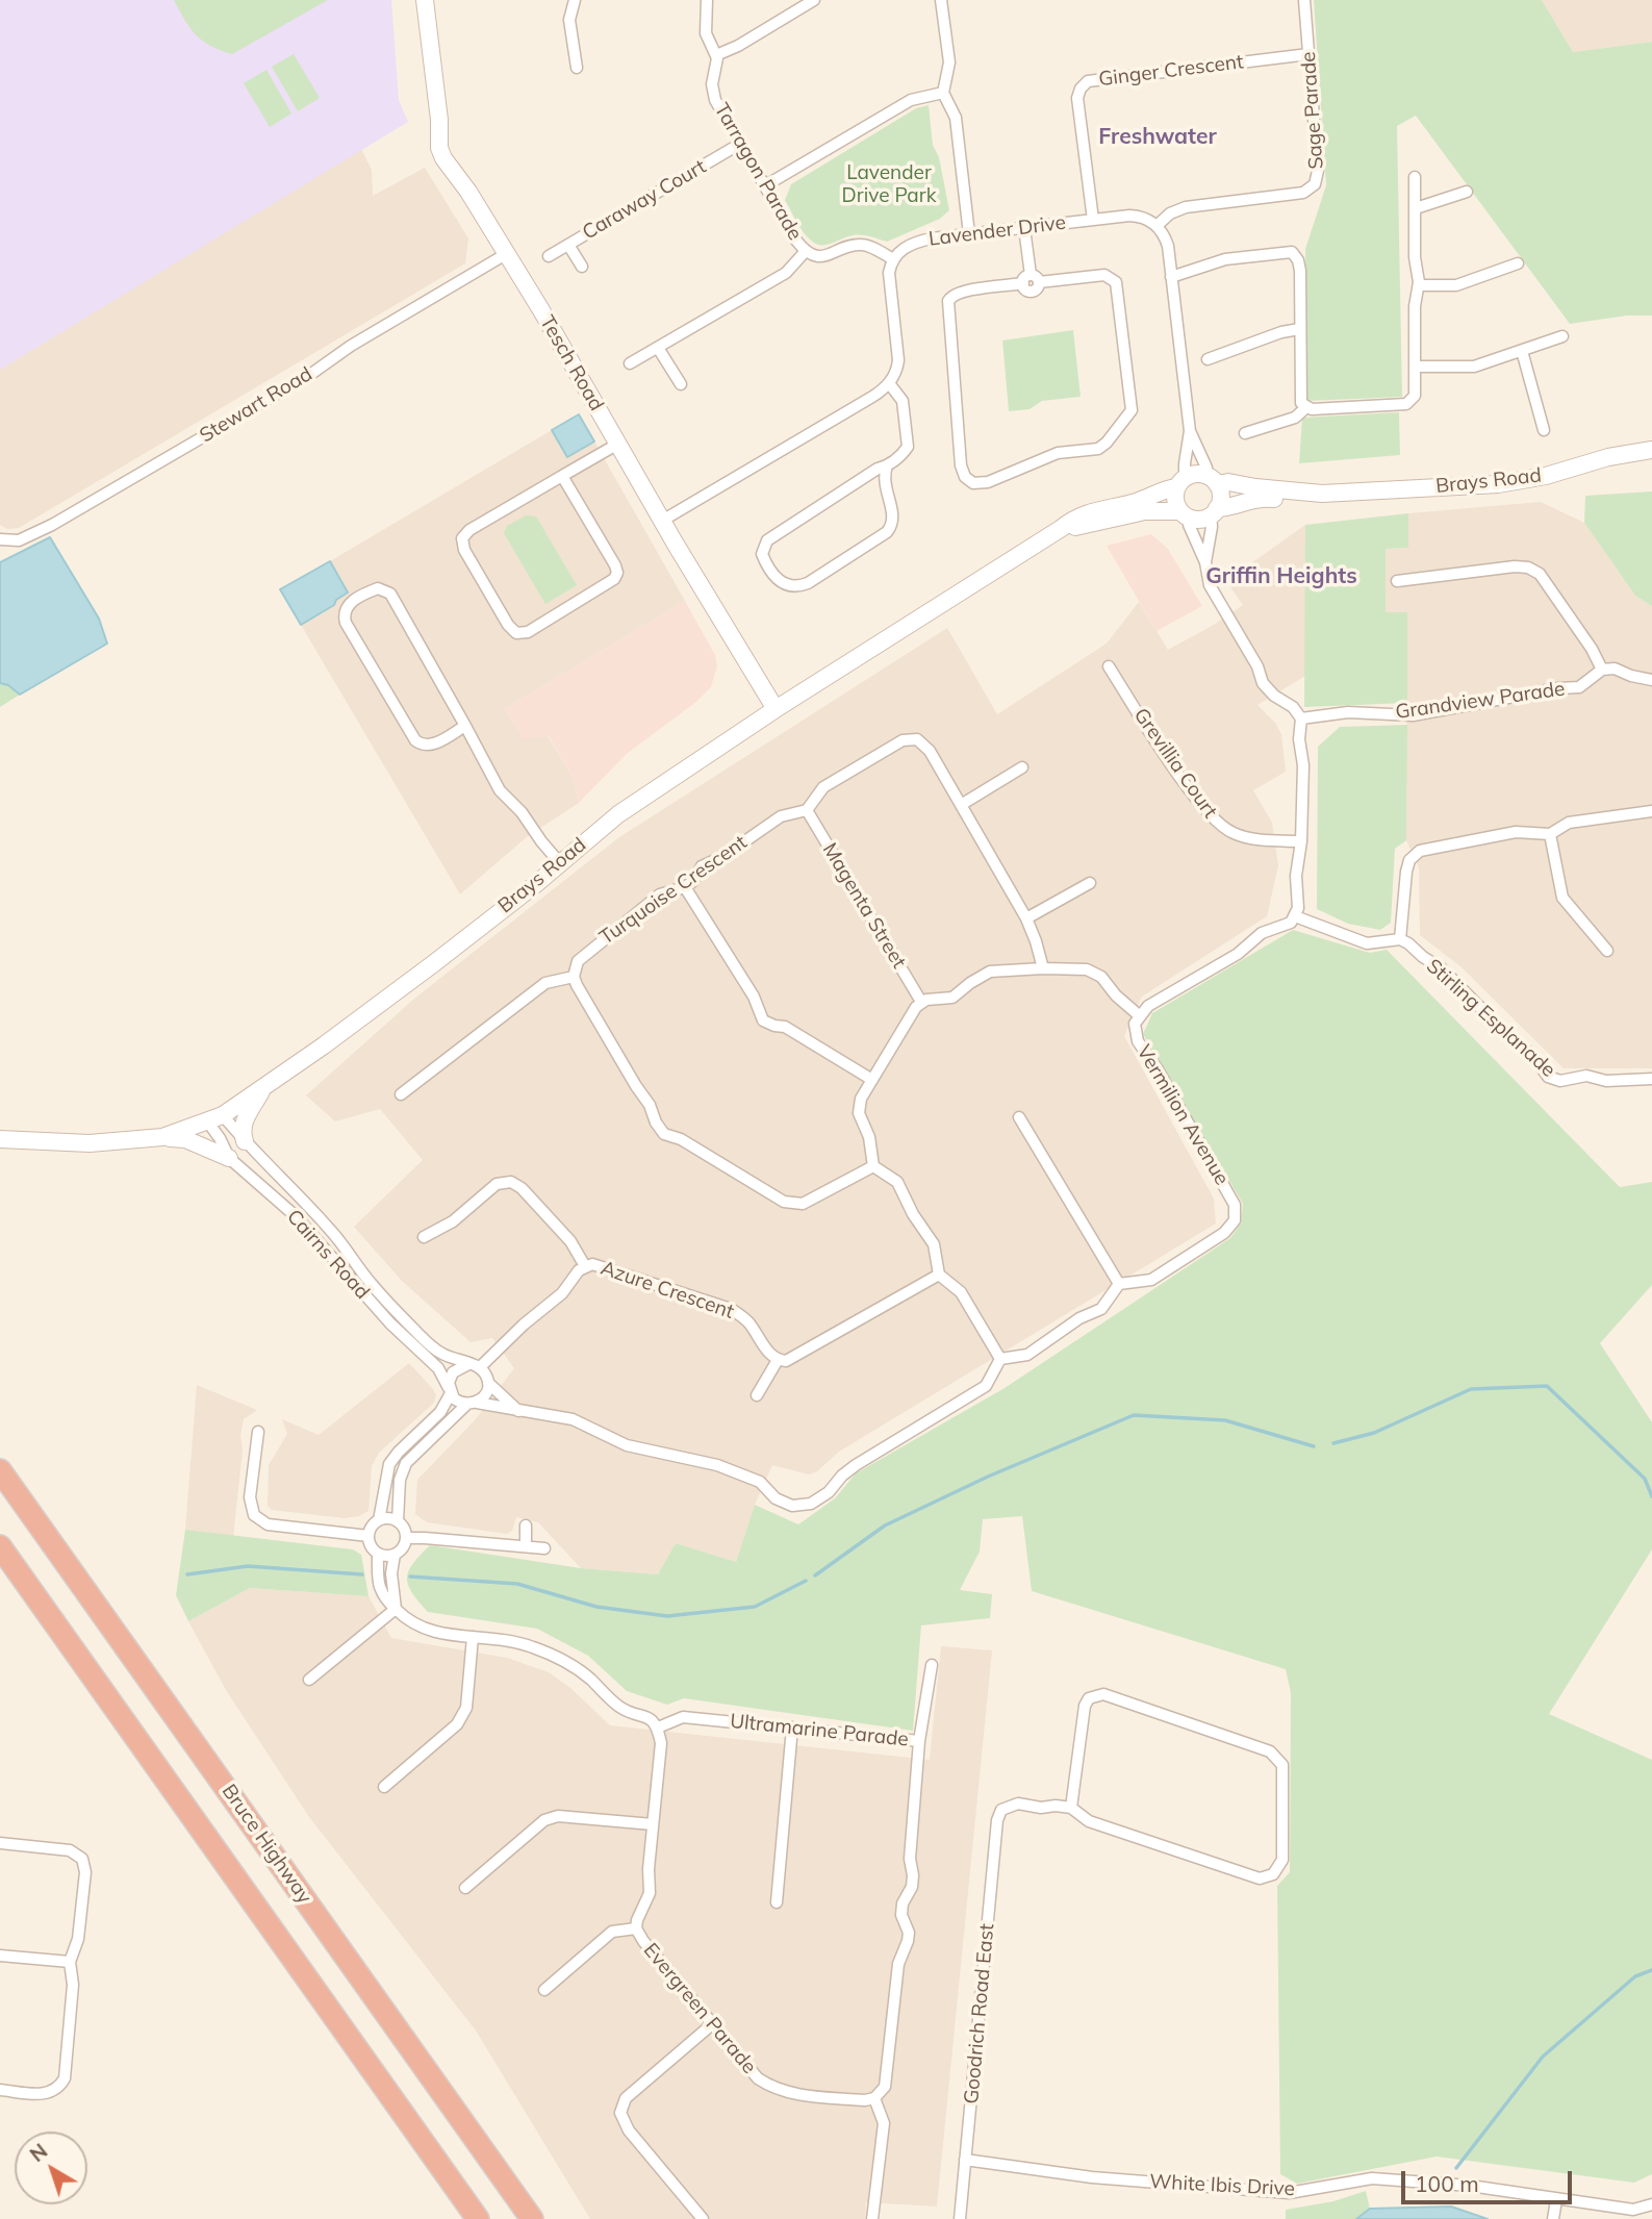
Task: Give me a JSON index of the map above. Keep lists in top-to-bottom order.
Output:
{
  "streets": {
    "highway": ["Bruce Highway"],
    "main road": ["Tesch Road", "Brays Road"],
    "street": [
      "Ginger Crescent",
      "Sage Parade",
      "Tarragon Parade",
      "Caraway Court",
      "Lavender Drive",
      "Stewart Road",
      "Grandview Parade",
      "Grevillia Court",
      "Turquoise Crescent",
      "Magenta Street",
      "Stirling Esplanade",
      "Vermilion Avenue",
      "Cairns Road",
      "Azure Crescent",
      "Ultramarine Parade",
      "Evergreen Parade",
      "Goodrich Road East",
      "White Ibis Drive"
    ]
  },
  "crossings": [
    ["Ginger Crescent", "Sage Parade"],
    ["Ginger Crescent", "Lavender Drive"],
    ["Sage Parade", "Lavender Drive"],
    ["Tarragon Parade", "Caraway Court"],
    ["Tarragon Parade", "Lavender Drive"],
    ["Tesch Road", "Stewart Road"],
    ["Tesch Road", "Brays Road"],
    ["Brays Road", "Cairns Road"],
    ["Turquoise Crescent", "Magenta Street"],
    ["Cairns Road", "Azure Crescent"],
    ["Ultramarine Parade", "Evergreen Parade"],
    ["Goodrich Road East", "White Ibis Drive"]
  ],
  "districts": ["Freshwater", "Griffin Heights"],
  "parks": ["Lavender Drive Park"],
  "scale_bar": "100 m",
  "north": "top left"
}
